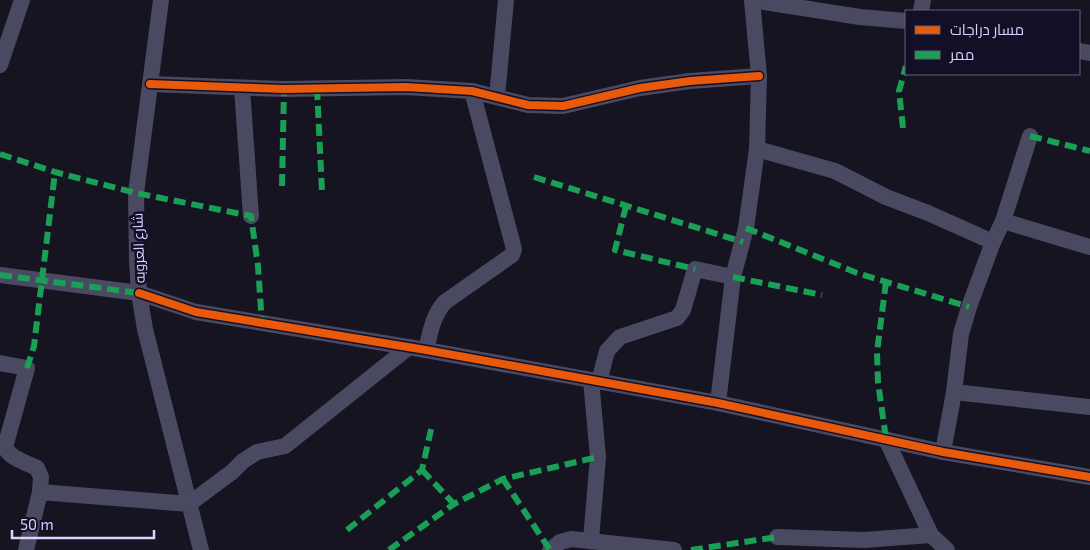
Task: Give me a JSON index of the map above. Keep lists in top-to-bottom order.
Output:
{
  "streets": {
    "street": ["شارع العروبه"]
  },
  "legend": ["مسار دراجات", "ممر"],
  "scale_bar": "50 m"
}
